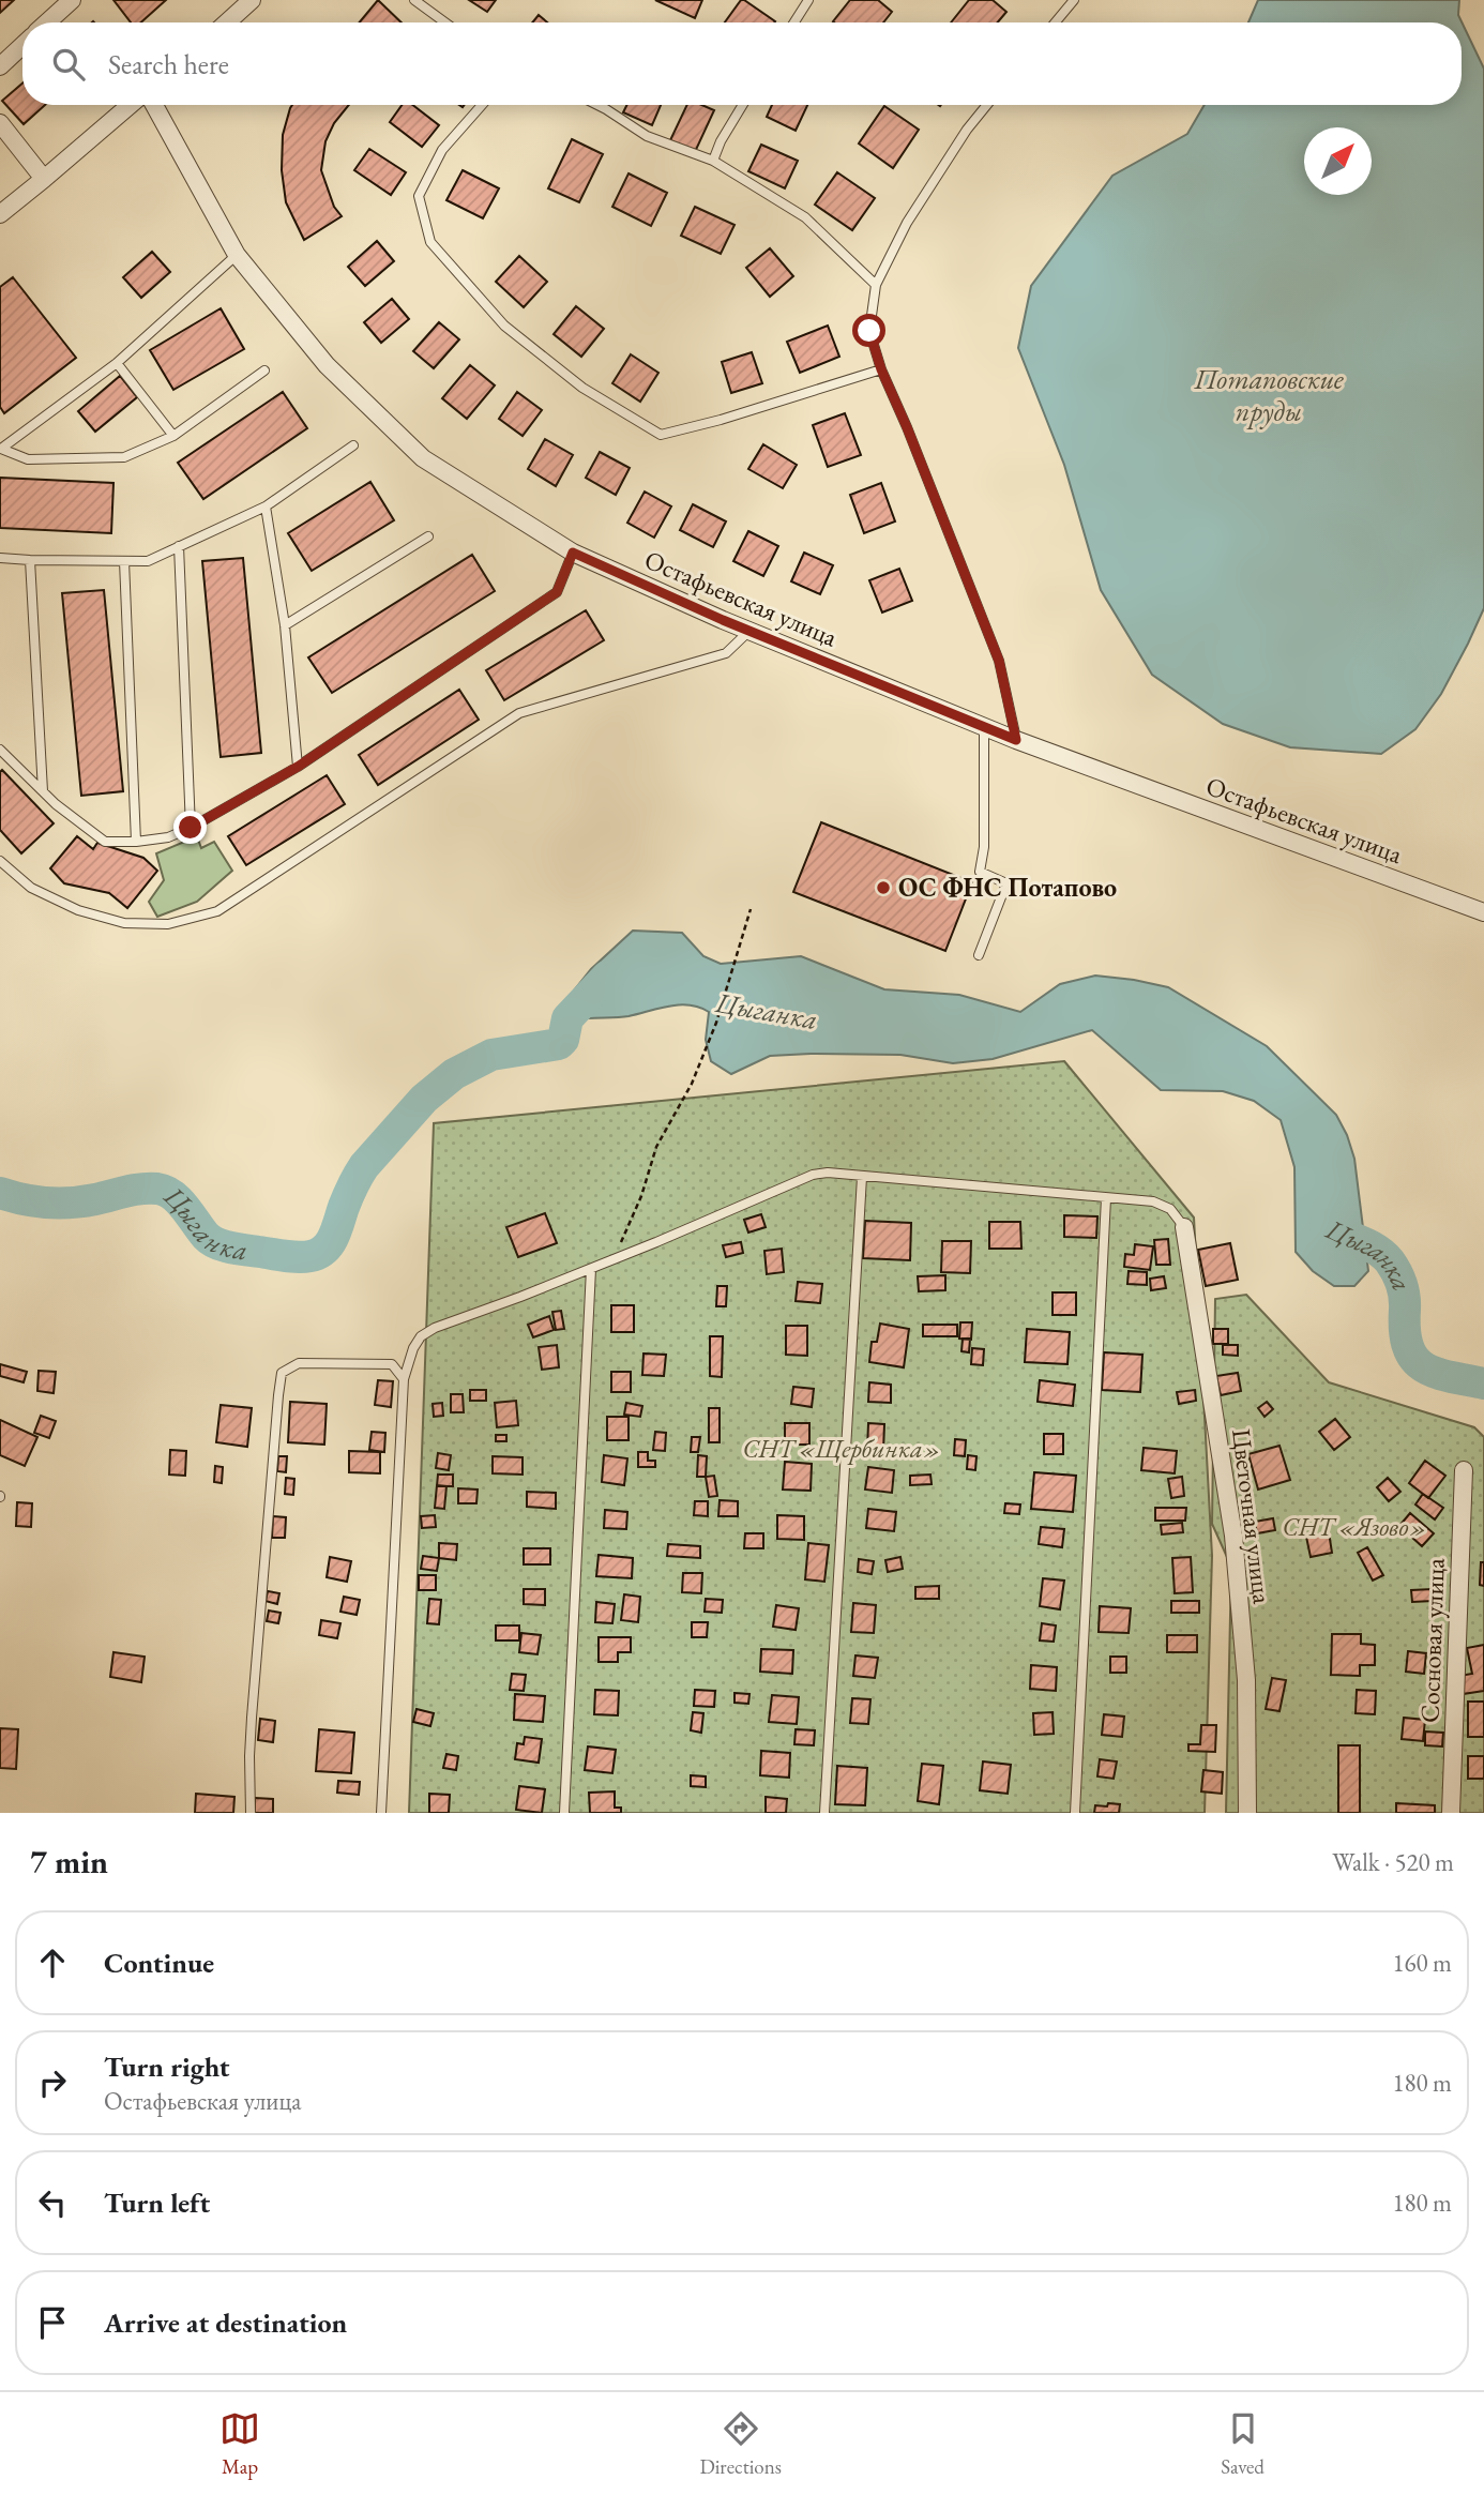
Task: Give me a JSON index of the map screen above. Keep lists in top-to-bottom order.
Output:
{
  "streets": {
    "street": ["Остафьевская улица", "Цветочная улица", "Сосновая улица"]
  },
  "water": ["Потаповские пруды", "Цыганка"],
  "parks": ["СНТ «Щербинка»", "СНТ «Язово»"],
  "places": ["ОС ФНС Потапово"],
  "north": "top right",
  "page": {
    "search": "Search here",
    "heading": ["7 min", "Walk · 520 m"],
    "list": [
      ["Continue", "160 m"],
      ["Turn right", "Остафьевская улица", "180 m"],
      ["Turn left", "180 m"],
      "Arrive at destination"
    ],
    "nav": ["Map", "Directions", "Saved"]
  }
}
